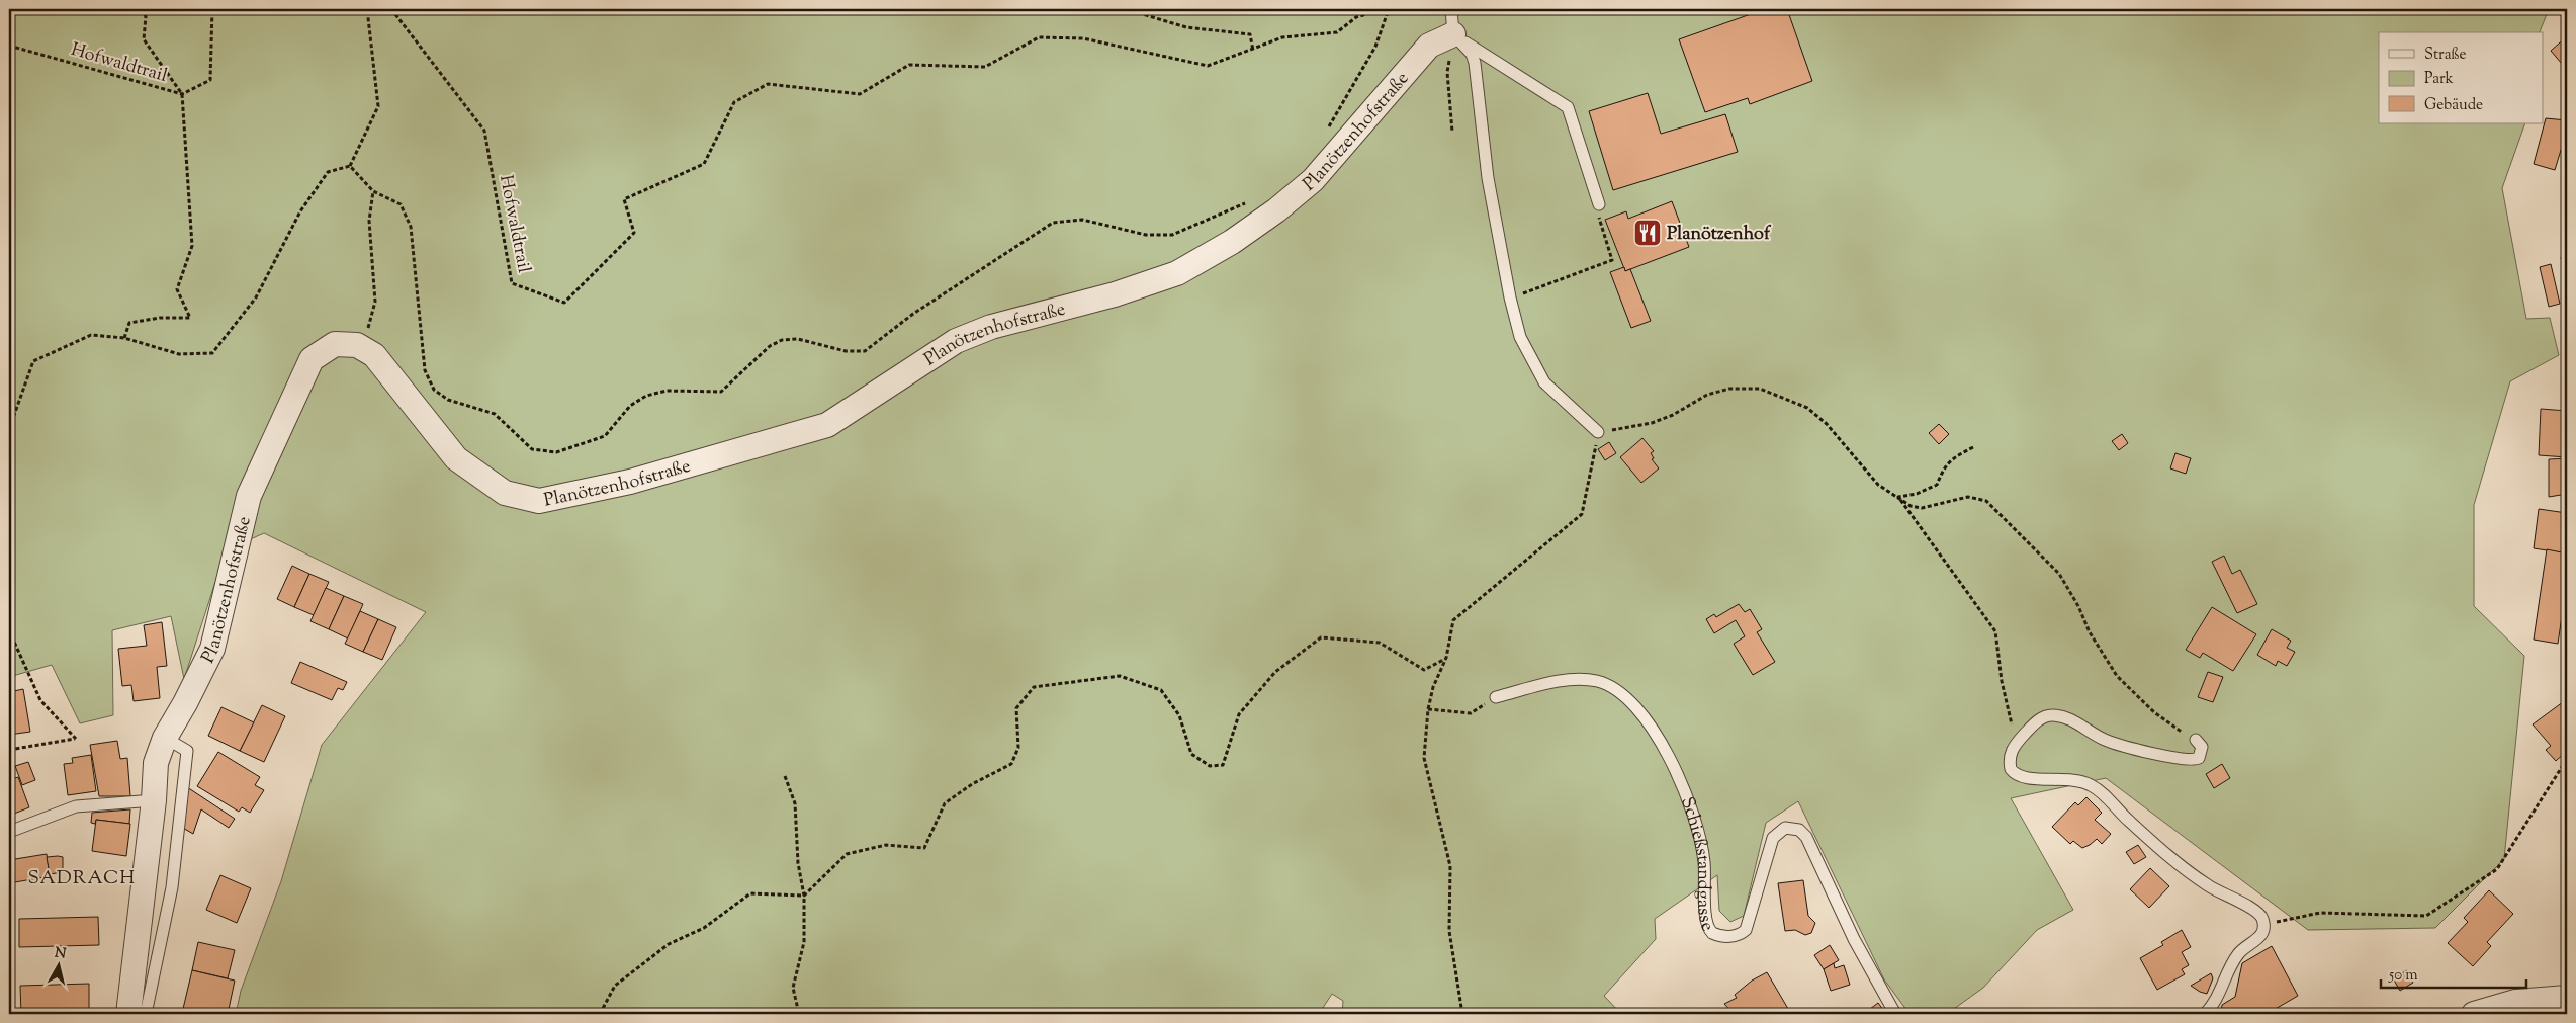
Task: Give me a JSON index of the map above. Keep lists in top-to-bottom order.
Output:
{
  "streets": {
    "street": ["Planötzenhofstraße"],
    "lane": ["Schießstandgasse"],
    "path": ["Hofwaldtrail"]
  },
  "districts": ["SADRACH"],
  "places": {
    "restaurant": ["Planötzenhof"]
  },
  "legend": ["Straße", "Park", "Gebäude"],
  "scale_bar": "50 m",
  "north": "top"
}
